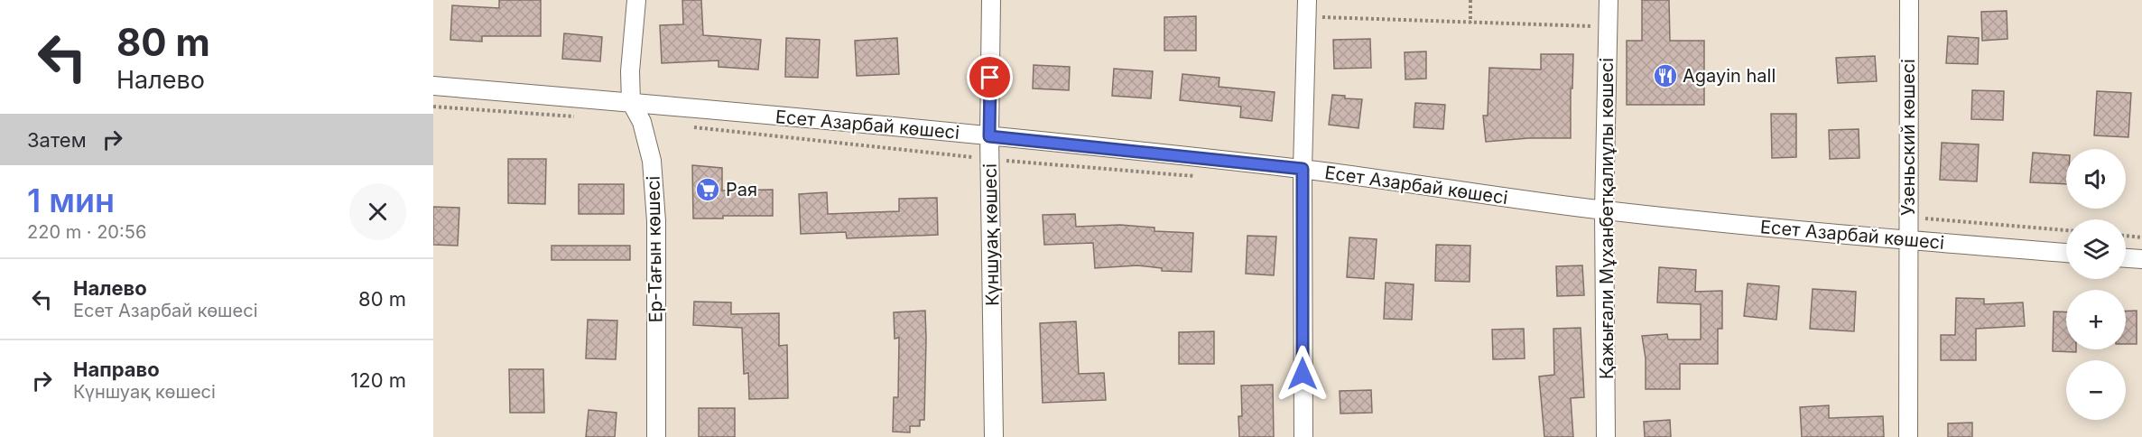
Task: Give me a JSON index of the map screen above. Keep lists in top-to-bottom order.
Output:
{
  "streets": {
    "street": [
      "Есет Азарбай көшесі",
      "Узеньский көшесі",
      "Қажығали Мұханбетқалиұлы көшесі",
      "Күншуақ көшесі",
      "Ер-Тағын көшесі"
    ]
  },
  "crossings": [
    ["Есет Азарбай көшесі", "Узеньский көшесі"],
    ["Есет Азарбай көшесі", "Қажығали Мұханбетқалиұлы көшесі"],
    ["Есет Азарбай көшесі", "Күншуақ көшесі"],
    ["Есет Азарбай көшесі", "Ер-Тағын көшесі"]
  ],
  "places": {
    "restaurant": ["Agayin hall"],
    "supermarket": ["Рая"]
  },
  "page": {
    "turn": ["80 m", "Налево"],
    "then": "Затем",
    "map_buttons": ["+", "−"],
    "heading": ["1 мин", "220 m · 20:56"],
    "list": [
      {
        "name": "Налево",
        "note": "Есет Азарбай көшесі",
        "value": "80 m"
      },
      {
        "name": "Направо",
        "note": "Күншуақ көшесі",
        "value": "120 m"
      }
    ]
  }
}
